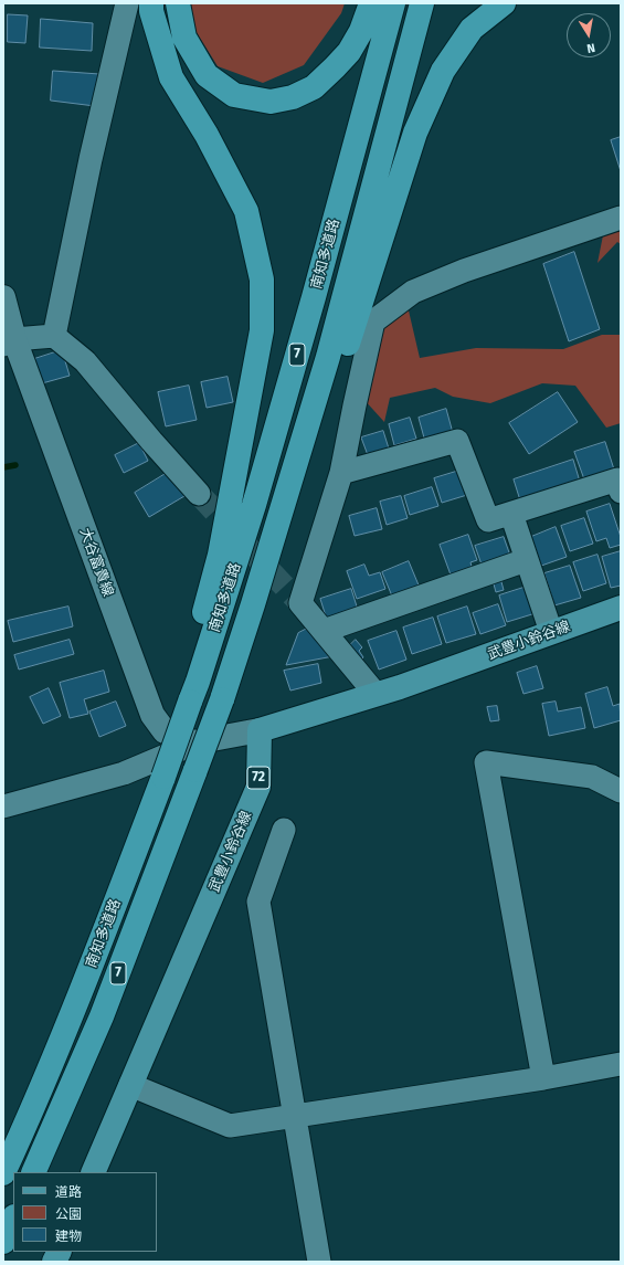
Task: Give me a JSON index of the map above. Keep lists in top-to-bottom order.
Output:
{
  "streets": {
    "highway": ["南知多道路", "7"],
    "main road": ["大谷富貴線", "武豊小鈴谷線", "72"]
  },
  "legend": ["道路", "公園", "建物"],
  "north": "bottom"
}
